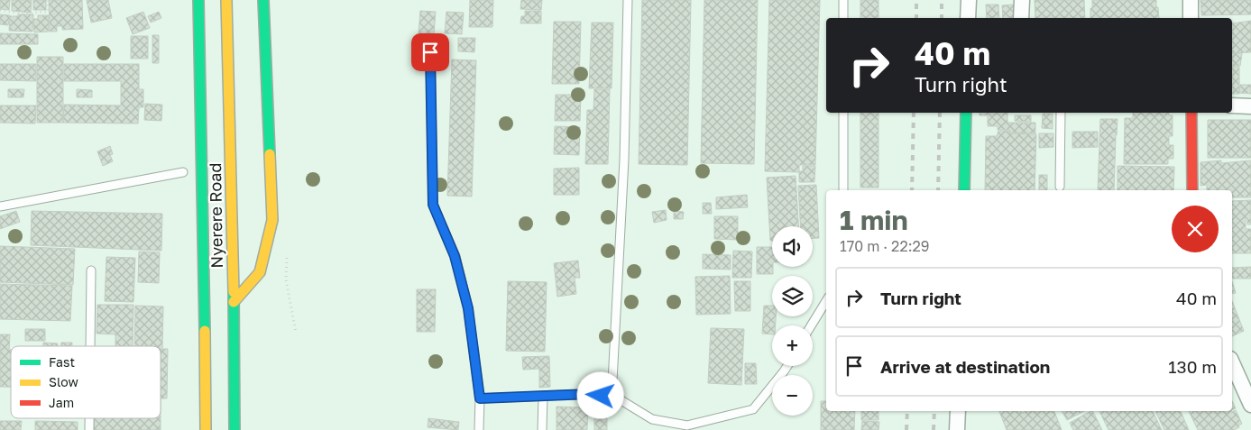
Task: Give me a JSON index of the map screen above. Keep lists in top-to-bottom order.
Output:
{
  "streets": {
    "main road": ["Nyerere Road"]
  },
  "legend": ["Fast", "Slow", "Jam"],
  "page": {
    "turn": ["40 m", "Turn right"],
    "heading": ["1 min", "170 m · 22:29"],
    "map_buttons": ["+", "−"],
    "list": [
      {
        "name": "Turn right",
        "value": "40 m"
      },
      {
        "name": "Arrive at destination",
        "value": "130 m"
      }
    ]
  }
}
